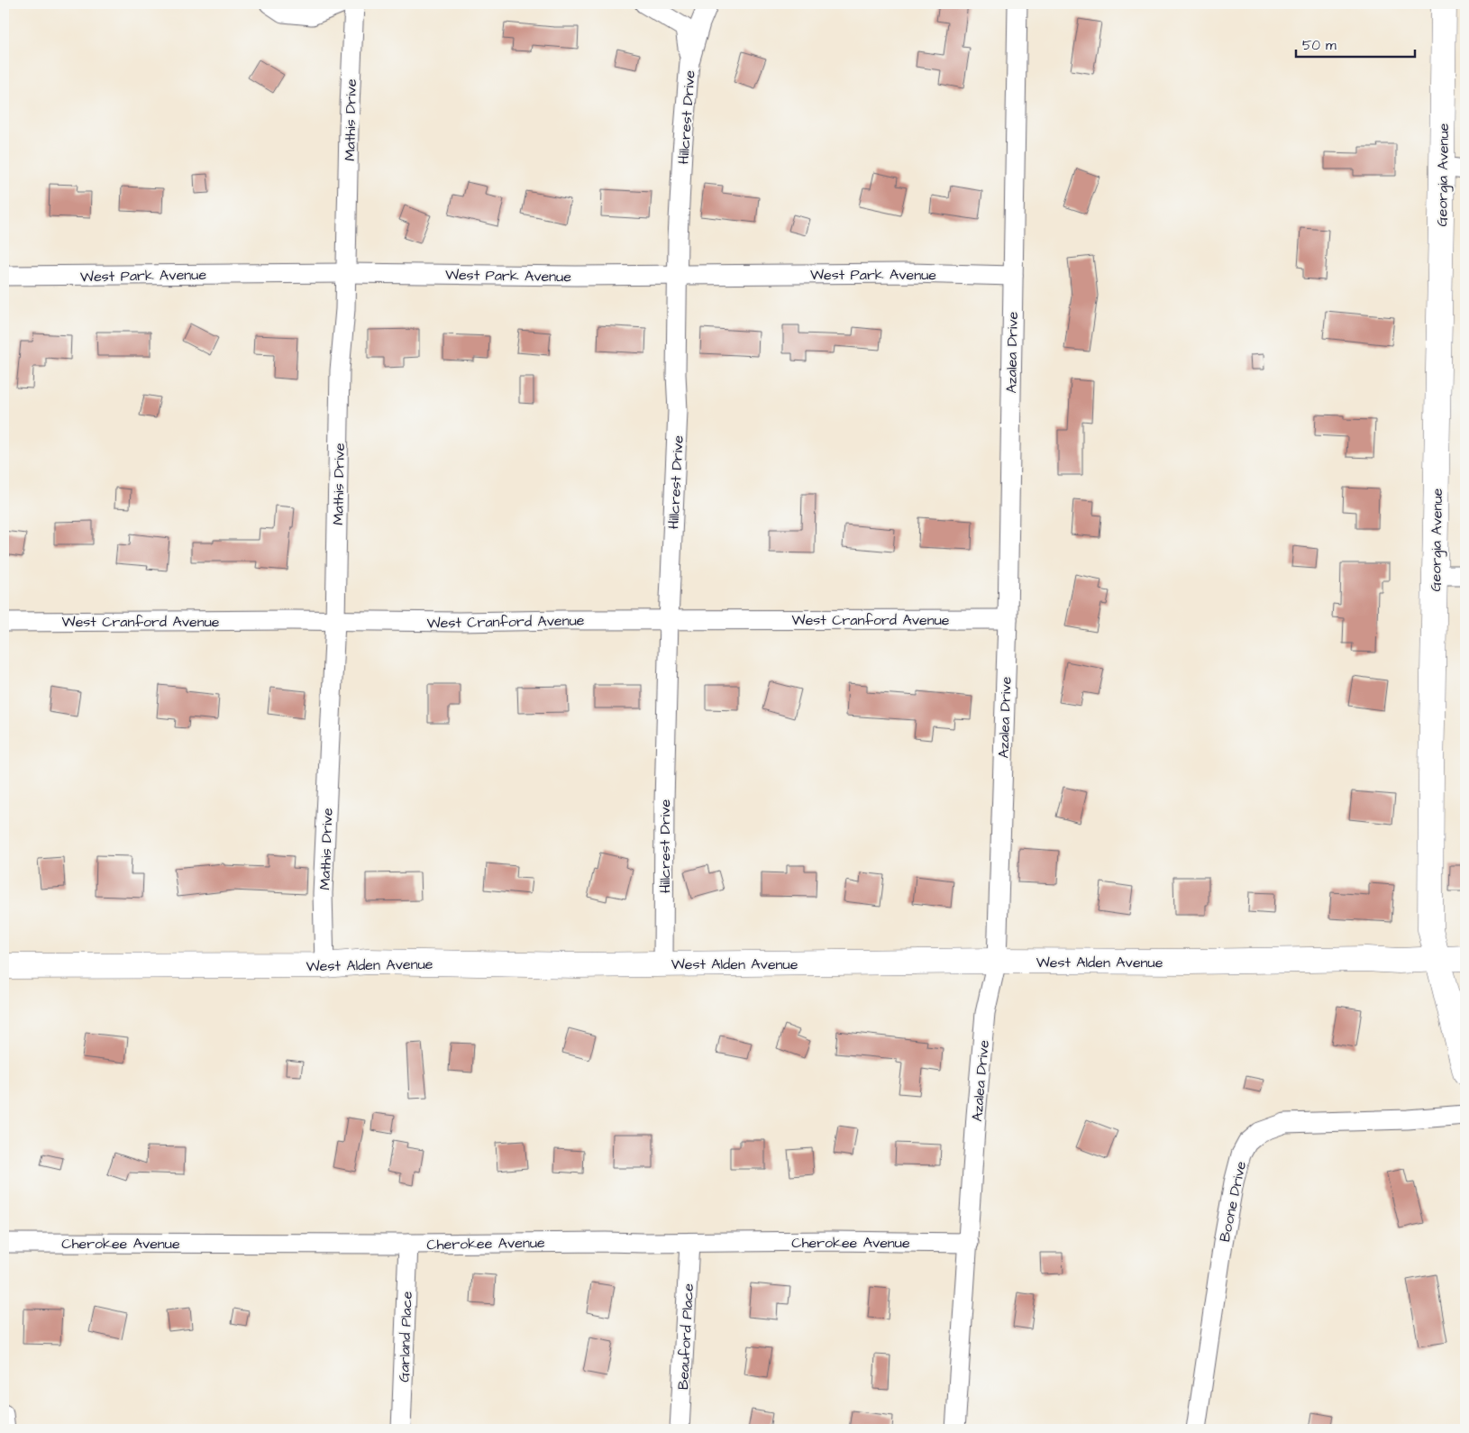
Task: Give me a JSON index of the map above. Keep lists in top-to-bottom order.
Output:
{
  "streets": {
    "street": [
      "Hillcrest Drive",
      "Mathis Drive",
      "Georgia Avenue",
      "West Park Avenue",
      "Azalea Drive",
      "West Cranford Avenue",
      "West Alden Avenue",
      "Boone Drive",
      "Cherokee Avenue",
      "Garland Place",
      "Beauford Place"
    ]
  },
  "crossings": [
    ["Hillcrest Drive", "West Park Avenue"],
    ["Hillcrest Drive", "West Cranford Avenue"],
    ["Hillcrest Drive", "West Alden Avenue"],
    ["Mathis Drive", "West Park Avenue"],
    ["Mathis Drive", "West Cranford Avenue"],
    ["Mathis Drive", "West Alden Avenue"],
    ["Georgia Avenue", "West Alden Avenue"],
    ["West Park Avenue", "Azalea Drive"],
    ["Azalea Drive", "West Cranford Avenue"],
    ["Azalea Drive", "West Alden Avenue"],
    ["Azalea Drive", "Cherokee Avenue"],
    ["Cherokee Avenue", "Garland Place"],
    ["Cherokee Avenue", "Beauford Place"]
  ],
  "scale_bar": "50 m"
}
